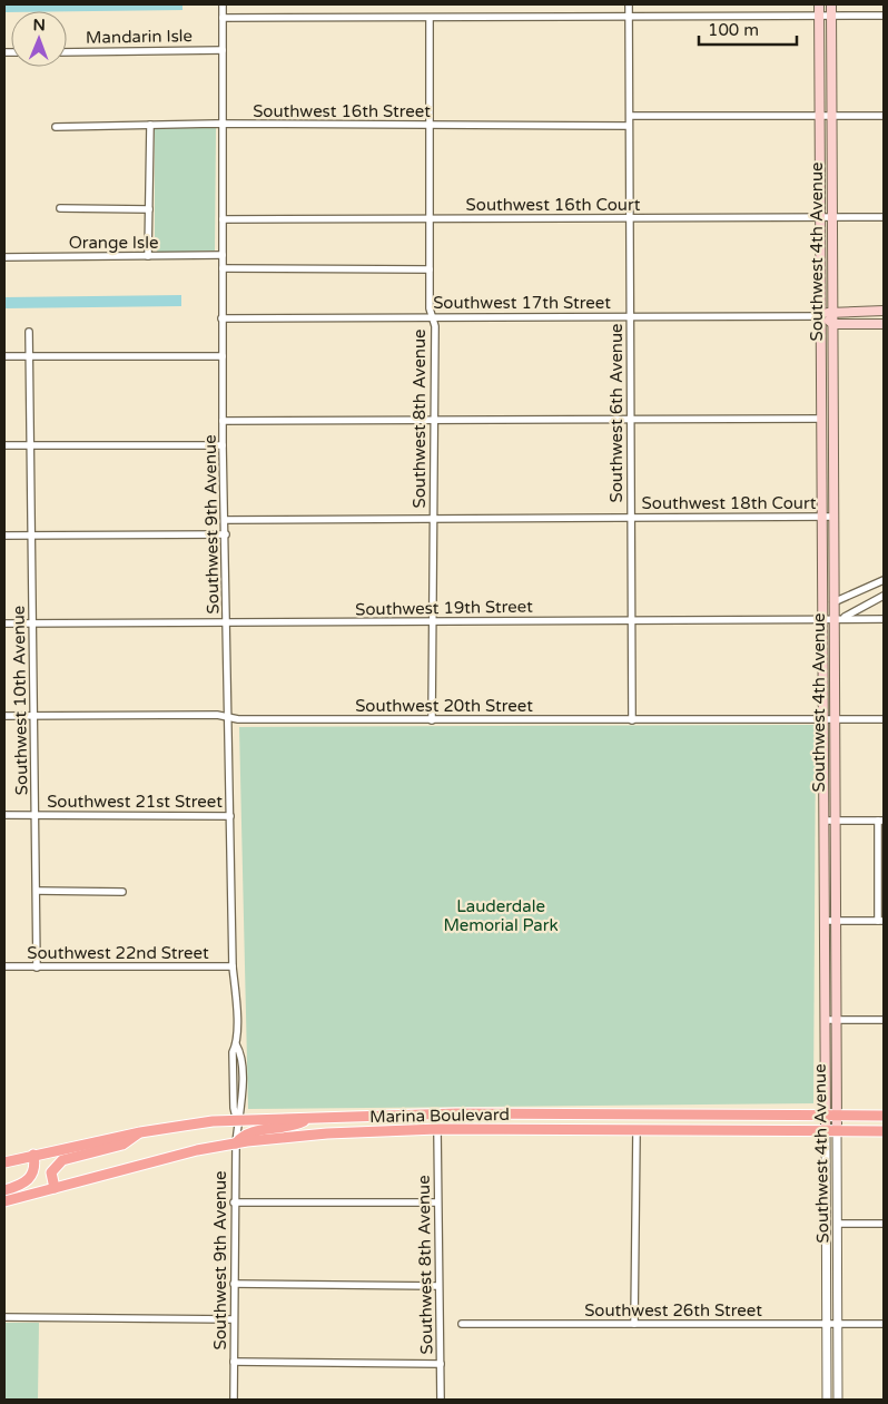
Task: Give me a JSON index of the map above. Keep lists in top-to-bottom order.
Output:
{
  "streets": {
    "main road": ["Southwest 4th Avenue", "Southwest 17th Street", "Marina Boulevard"],
    "street": [
      "Mandarin Isle",
      "Southwest 16th Street",
      "Southwest 16th Court",
      "Orange Isle",
      "Southwest 6th Avenue",
      "Southwest 8th Avenue",
      "Southwest 18th Court",
      "Southwest 9th Avenue",
      "Southwest 19th Street",
      "Southwest 10th Avenue",
      "Southwest 20th Street",
      "Southwest 21st Street",
      "Southwest 22nd Street",
      "Southwest 26th Street"
    ]
  },
  "crossings": [
    ["Mandarin Isle", "Southwest 9th Avenue"],
    ["Southwest 16th Street", "Southwest 6th Avenue"],
    ["Southwest 16th Street", "Southwest 8th Avenue"],
    ["Southwest 16th Street", "Southwest 9th Avenue"],
    ["Southwest 16th Court", "Southwest 4th Avenue"],
    ["Southwest 16th Court", "Southwest 6th Avenue"],
    ["Southwest 16th Court", "Southwest 8th Avenue"],
    ["Southwest 16th Court", "Southwest 9th Avenue"],
    ["Orange Isle", "Southwest 9th Avenue"],
    ["Southwest 4th Avenue", "Southwest 17th Street"],
    ["Southwest 4th Avenue", "Southwest 18th Court"],
    ["Southwest 4th Avenue", "Southwest 19th Street"],
    ["Southwest 4th Avenue", "Southwest 20th Street"],
    ["Southwest 4th Avenue", "Marina Boulevard"],
    ["Southwest 4th Avenue", "Southwest 26th Street"],
    ["Southwest 17th Street", "Southwest 6th Avenue"],
    ["Southwest 17th Street", "Southwest 8th Avenue"],
    ["Southwest 17th Street", "Southwest 9th Avenue"],
    ["Southwest 6th Avenue", "Southwest 18th Court"],
    ["Southwest 6th Avenue", "Southwest 19th Street"],
    ["Southwest 6th Avenue", "Southwest 20th Street"],
    ["Southwest 8th Avenue", "Southwest 18th Court"],
    ["Southwest 8th Avenue", "Southwest 19th Street"],
    ["Southwest 8th Avenue", "Southwest 20th Street"],
    ["Southwest 8th Avenue", "Marina Boulevard"],
    ["Southwest 18th Court", "Southwest 9th Avenue"],
    ["Southwest 9th Avenue", "Southwest 19th Street"],
    ["Southwest 9th Avenue", "Southwest 20th Street"],
    ["Southwest 9th Avenue", "Southwest 21st Street"],
    ["Southwest 9th Avenue", "Southwest 22nd Street"],
    ["Southwest 9th Avenue", "Marina Boulevard"],
    ["Southwest 19th Street", "Southwest 10th Avenue"],
    ["Southwest 10th Avenue", "Southwest 20th Street"],
    ["Southwest 10th Avenue", "Southwest 21st Street"],
    ["Southwest 10th Avenue", "Southwest 22nd Street"]
  ],
  "parks": ["Lauderdale Memorial Park"],
  "scale_bar": "100 m",
  "north": "top"
}
